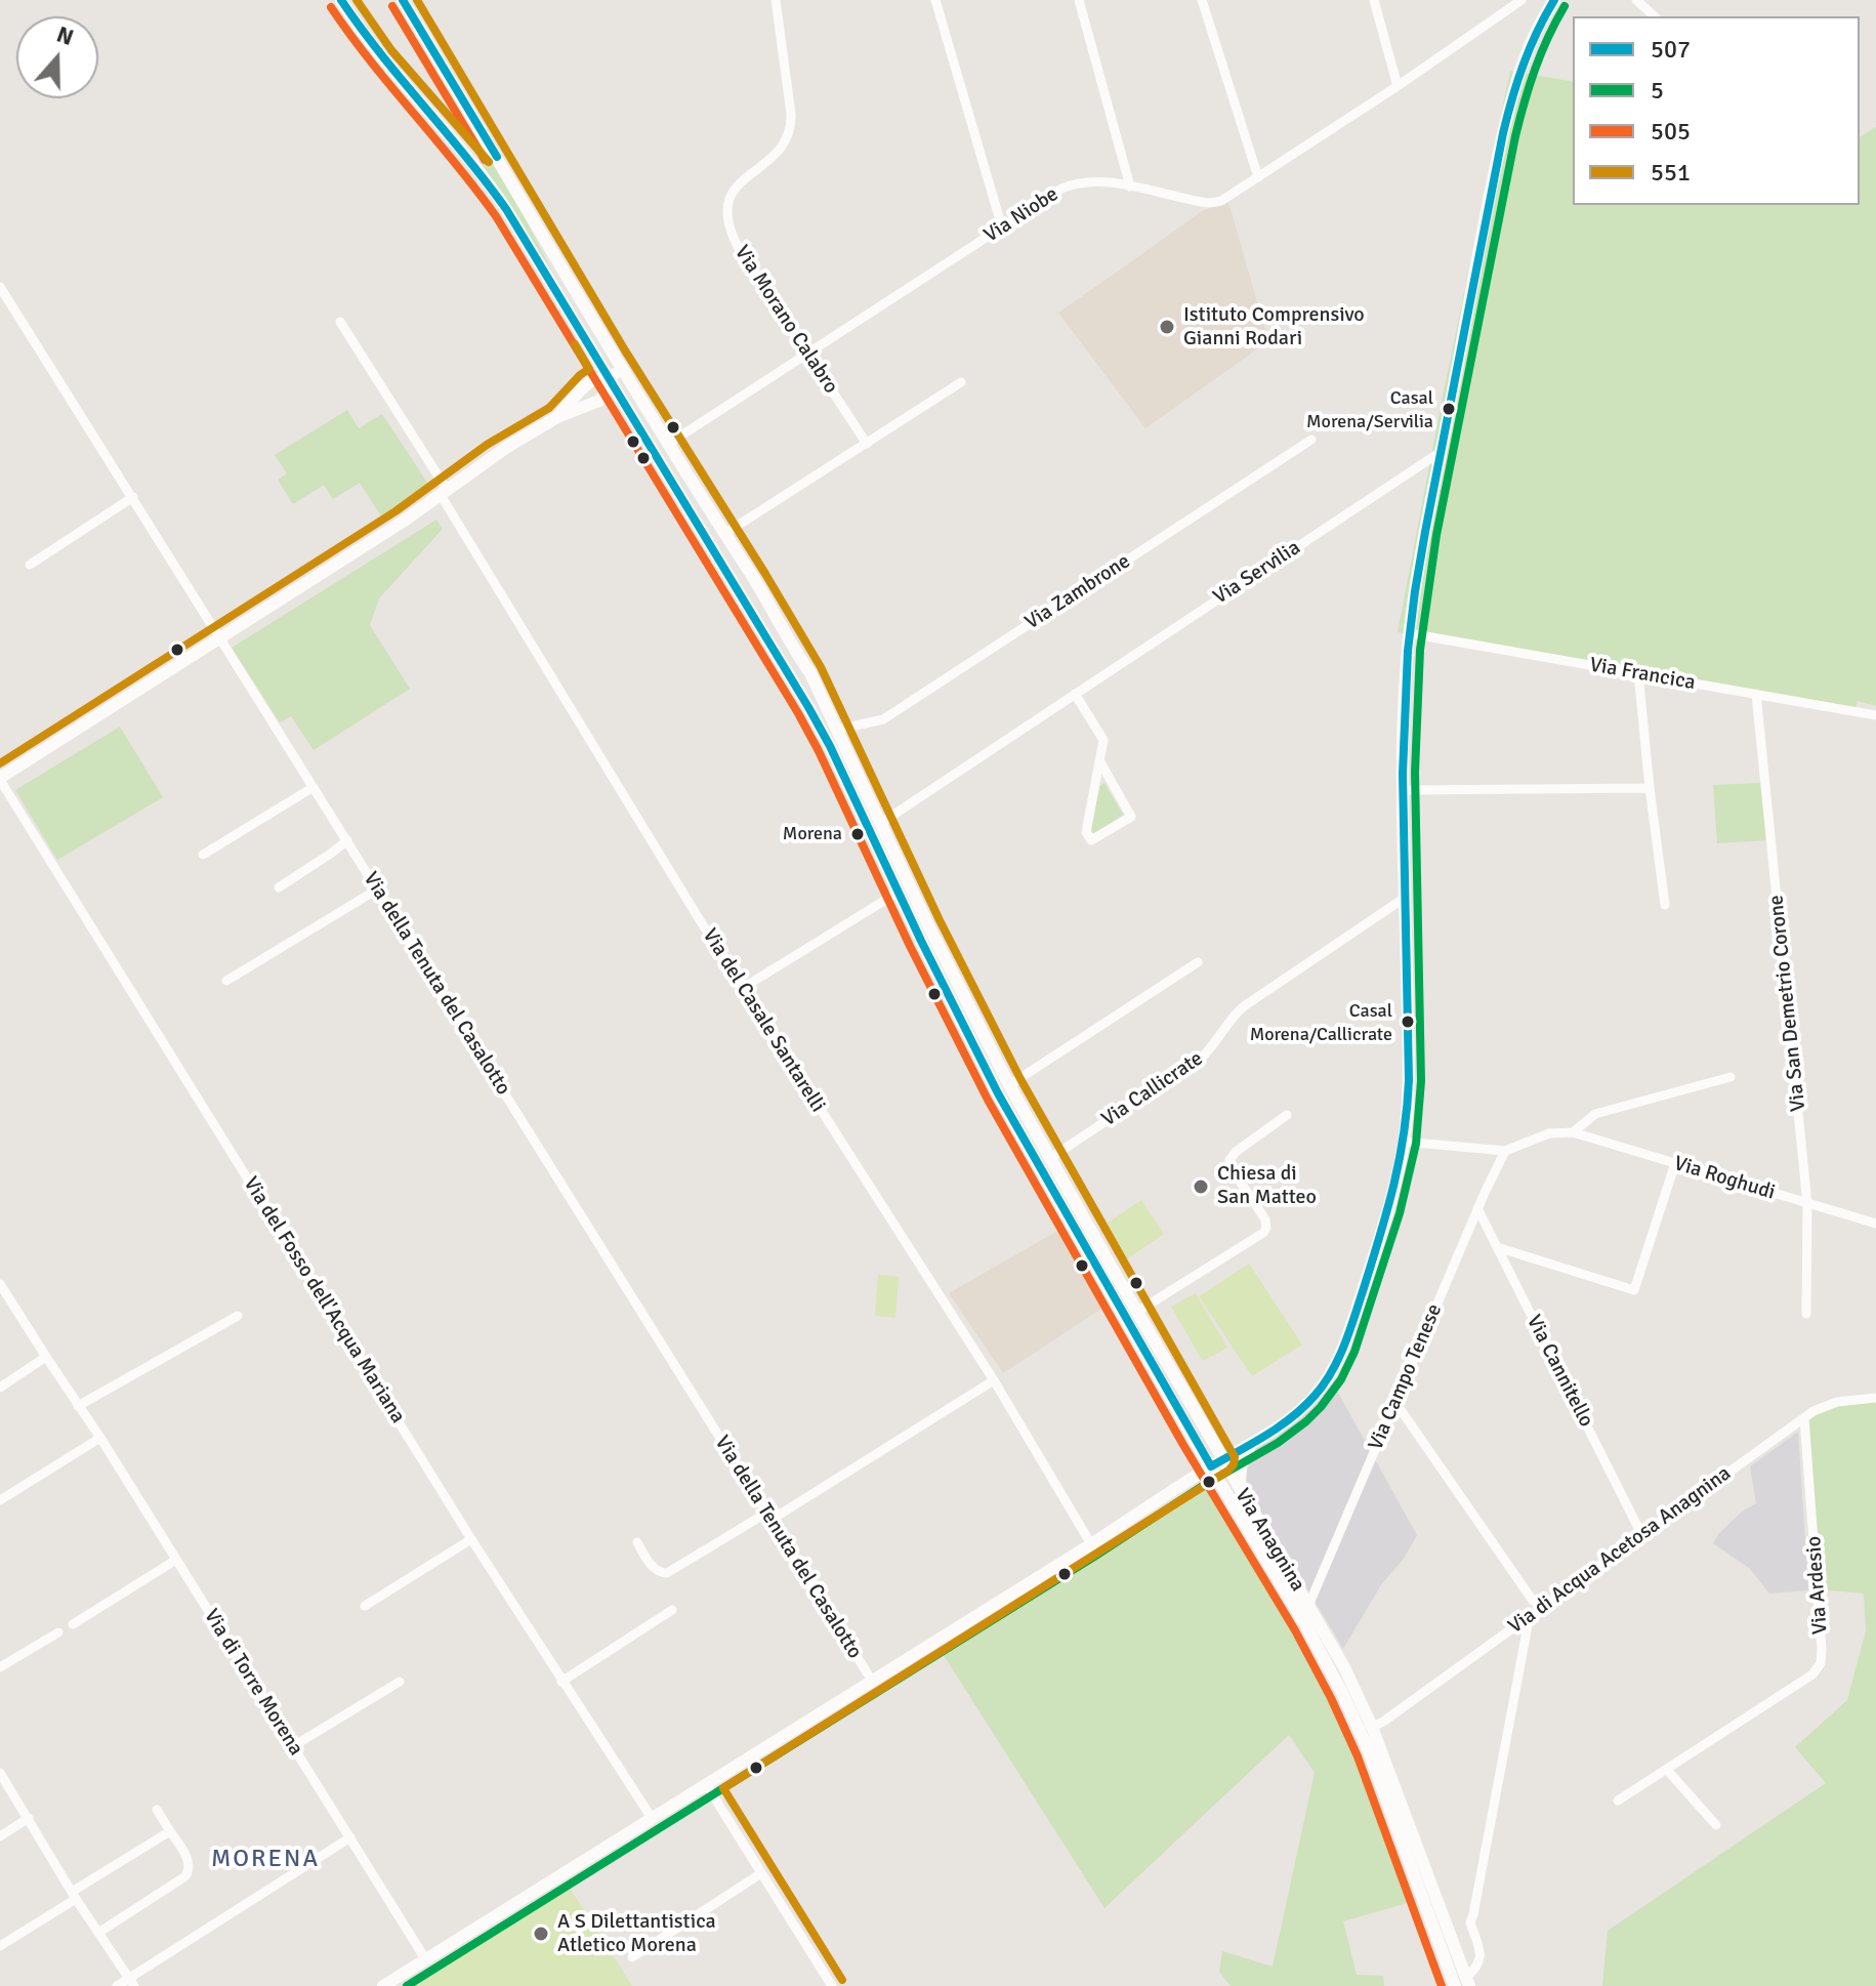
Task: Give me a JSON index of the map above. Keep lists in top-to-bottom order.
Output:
{
  "streets": {
    "main road": ["Via Anagnina"],
    "street": [
      "Via Niobe",
      "Via Morano Calabro",
      "Via Servilia",
      "Via Zambrone",
      "Via Francica",
      "Via della Tenuta del Casalotto",
      "Via San Demetrio Corone",
      "Via del Casale Santarelli",
      "Via Callicrate",
      "Via Roghudi",
      "Via del Fosso dell'Acqua Mariana",
      "Via Cannitello",
      "Via Campo Tenese",
      "Via di Acqua Acetosa Anagnina",
      "Via Ardesio",
      "Via di Torre Morena"
    ]
  },
  "crossings": [
    ["Via Niobe", "Via Morano Calabro"],
    ["Via Niobe", "Via Anagnina"],
    ["Via Servilia", "Via Anagnina"],
    ["Via Zambrone", "Via Anagnina"],
    ["Via Francica", "Via San Demetrio Corone"],
    ["Via San Demetrio Corone", "Via Roghudi"],
    ["Via Callicrate", "Via Anagnina"],
    ["Via Roghudi", "Via Campo Tenese"],
    ["Via Cannitello", "Via Campo Tenese"],
    ["Via Cannitello", "Via di Acqua Acetosa Anagnina"],
    ["Via Campo Tenese", "Via Anagnina"],
    ["Via Anagnina", "Via di Acqua Acetosa Anagnina"],
    ["Via di Acqua Acetosa Anagnina", "Via Ardesio"]
  ],
  "districts": ["MORENA"],
  "places": [
    "Istituto Comprensivo Gianni Rodari",
    "Casal Morena/Servilia",
    "Morena",
    "Casal Morena/Callicrate",
    "Chiesa di San Matteo",
    "A S Dilettantistica Atletico Morena"
  ],
  "lines": [
    "transit line 507",
    "transit line 551",
    "transit line 5",
    "transit line 505"
  ],
  "legend": [
    "507",
    "5",
    "505",
    "551"
  ],
  "north": "top"
}
